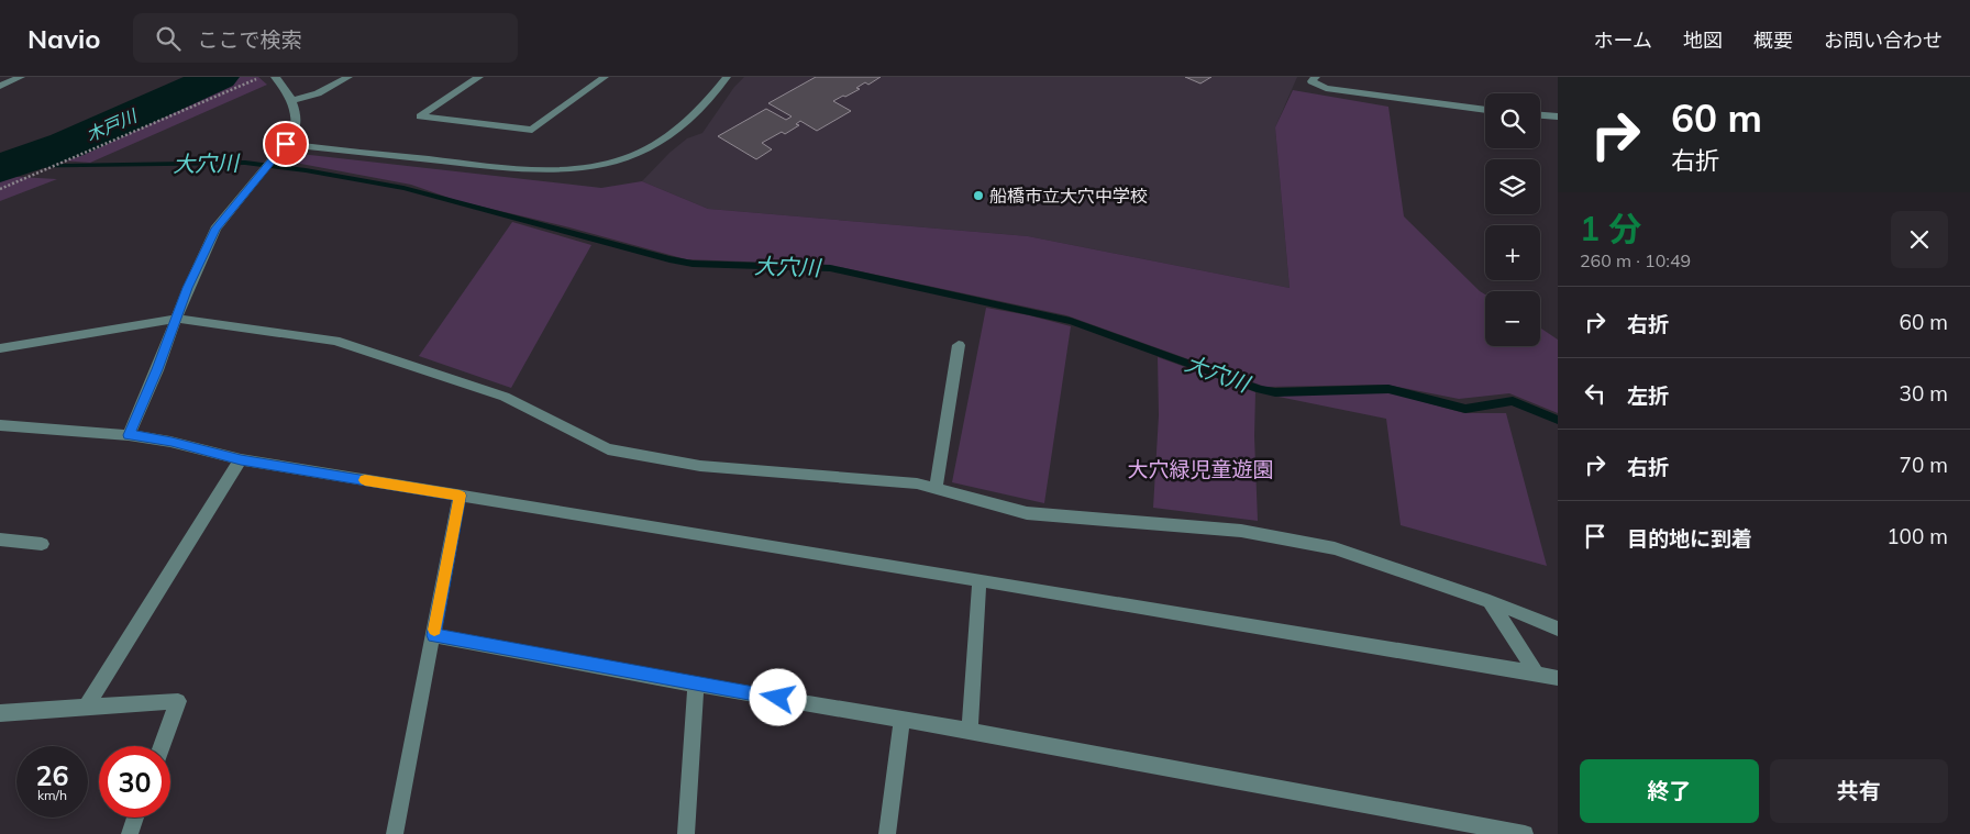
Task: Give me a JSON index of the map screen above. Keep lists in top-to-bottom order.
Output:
{
  "water": ["木戸川", "大穴川"],
  "parks": ["大穴緑児童遊園"],
  "places": ["船橋市立大穴中学校"],
  "page": {
    "header": "Navio",
    "search": "ここで検索",
    "nav": [
      "ホーム",
      "地図",
      "概要",
      "お問い合わせ"
    ],
    "turn": ["60 m", "右折"],
    "map_buttons": ["+", "−"],
    "heading": ["1 分", "260 m · 10:49"],
    "list": [
      {
        "name": "右折",
        "value": "60 m"
      },
      {
        "name": "左折",
        "value": "30 m"
      },
      {
        "name": "右折",
        "value": "70 m"
      },
      {
        "name": "目的地に到着",
        "value": "100 m"
      }
    ],
    "speed": "26 km/h",
    "limit": "30",
    "buttons": ["終了", "共有"]
  }
}
